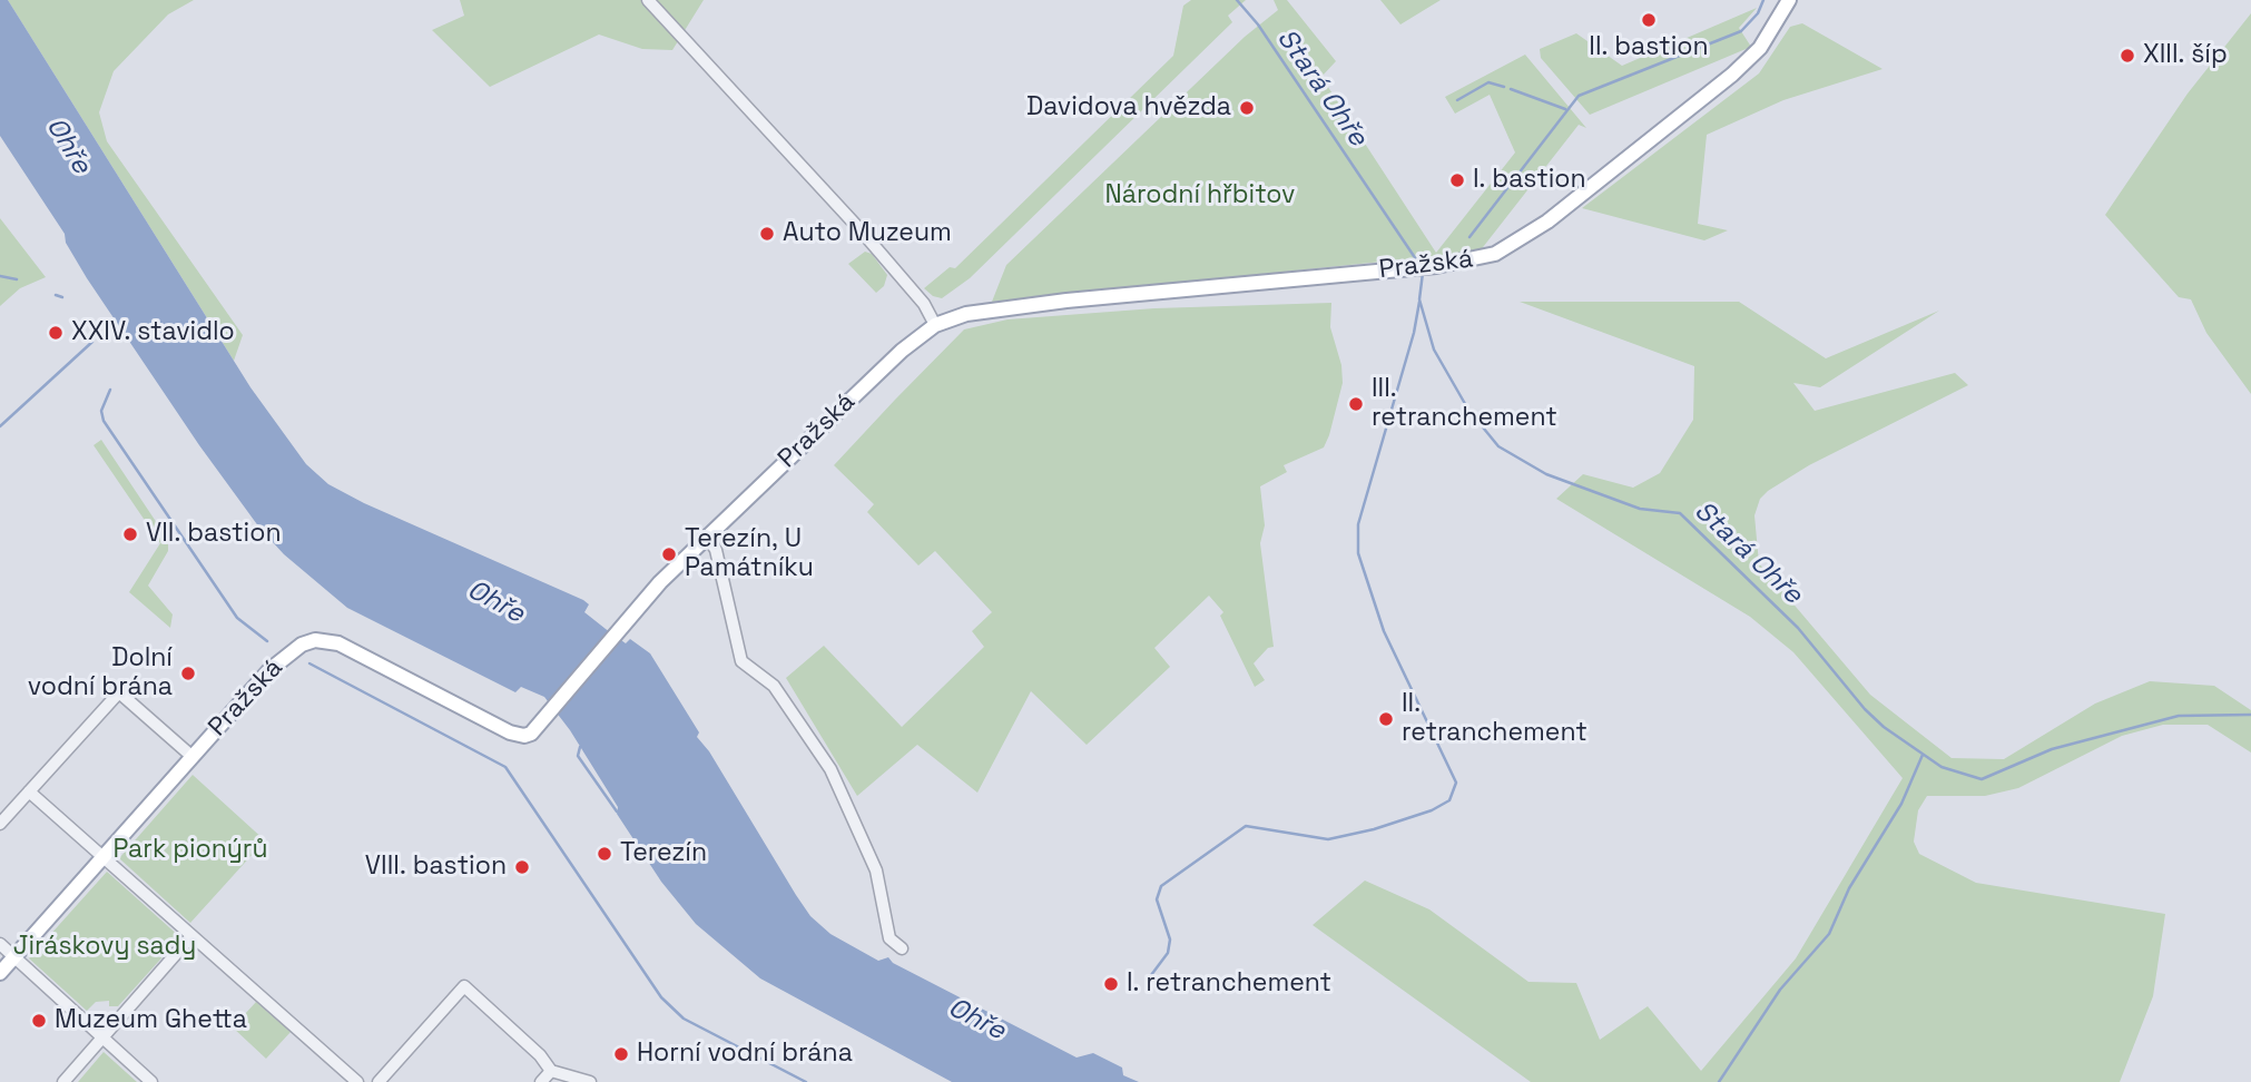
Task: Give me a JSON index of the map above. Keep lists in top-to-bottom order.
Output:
{
  "streets": {
    "main road": ["Pražská"]
  },
  "water": ["Stará Ohře", "Ohře"],
  "parks": ["Národní hřbitov", "Park pionýrů", "Jiráskovy sady"],
  "places": [
    "II. bastion",
    "XIII. šíp",
    "Davidova hvězda",
    "I. bastion",
    "Auto Muzeum",
    "XXIV. stavidlo",
    "III. retranchement",
    "VII. bastion",
    "Terezín, U Památníku",
    "Dolní vodní brána",
    "II. retranchement",
    "Terezín",
    "VIII. bastion",
    "I. retranchement",
    "Muzeum Ghetta",
    "Horní vodní brána"
  ]
}
